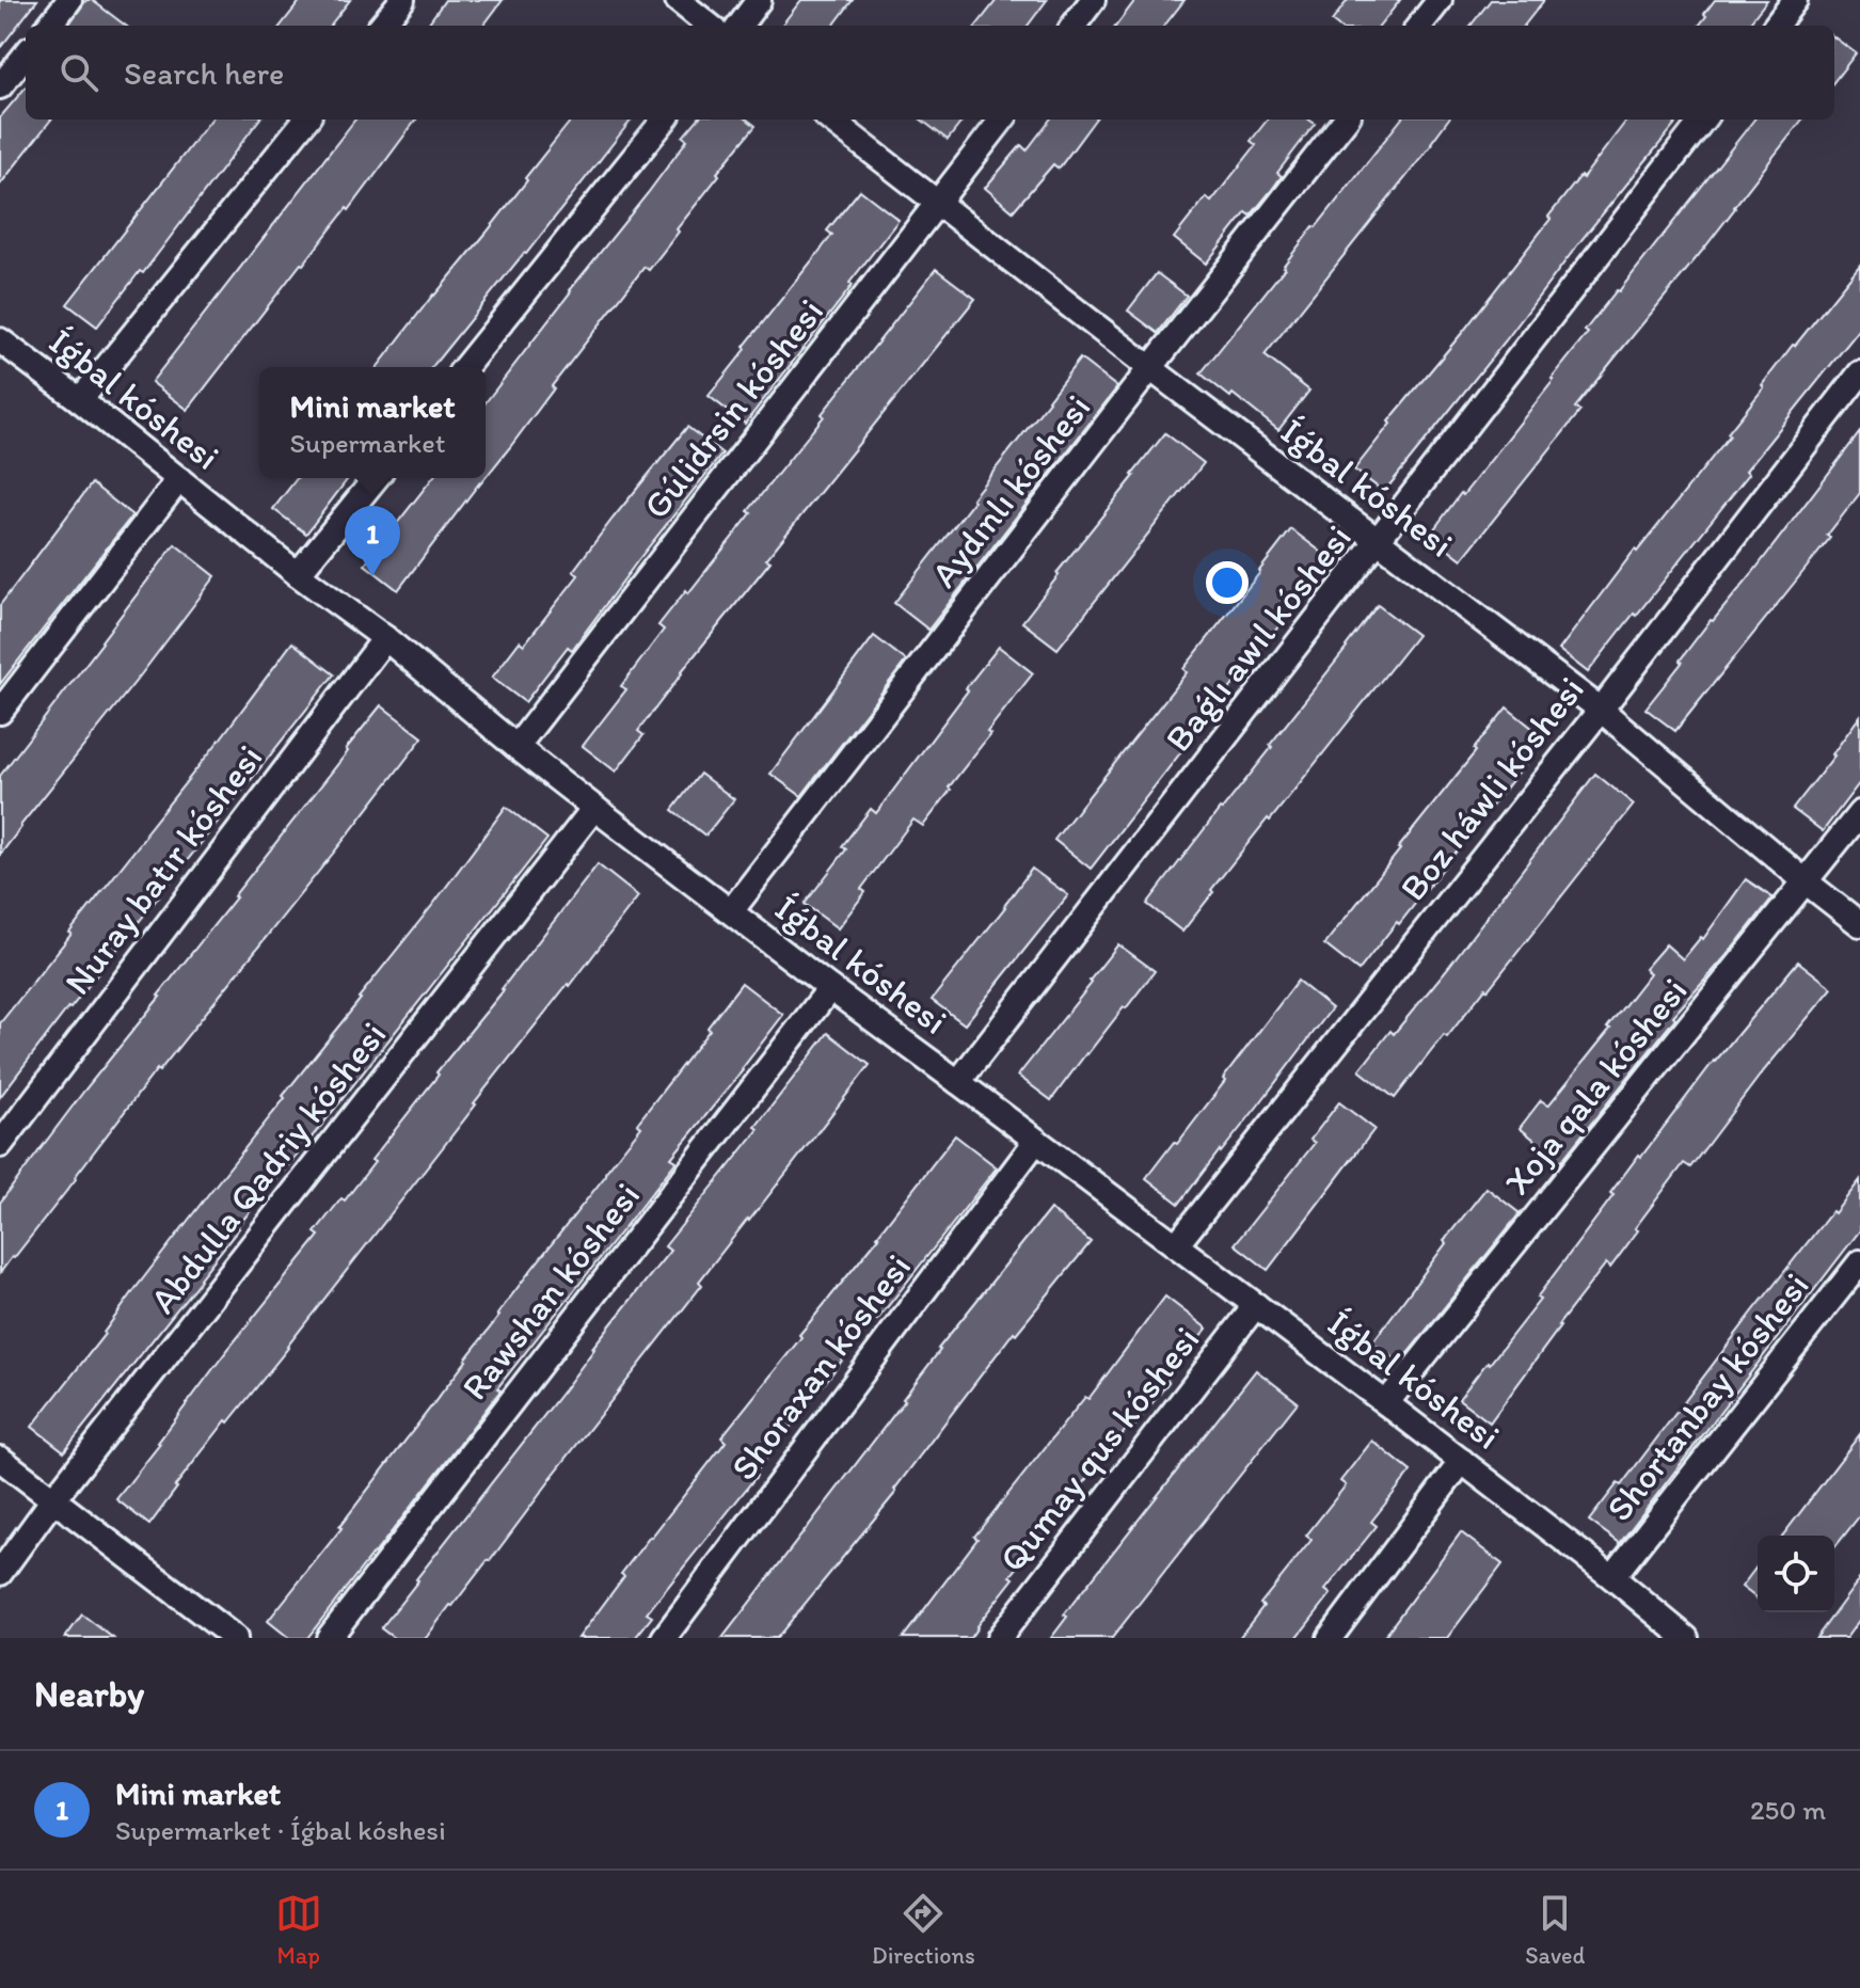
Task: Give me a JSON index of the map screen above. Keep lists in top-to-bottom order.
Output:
{
  "streets": {
    "street": [
      "Íǵbal kóshesi",
      "Gúlidrsin kóshesi",
      "Aydınlı kóshesi",
      "Baǵlı awıl kóshesi",
      "Boz háwli kóshesi",
      "Nuray batır kóshesi",
      "Xoja qala kóshesi",
      "Abdulla Qadriy kóshesi",
      "Rawshan kóshesi",
      "Shoraxan kóshesi",
      "Shortanbay kóshesi",
      "Qumay qus kóshesi"
    ]
  },
  "crossings": [
    ["Íǵbal kóshesi", "Gúlidrsin kóshesi"],
    ["Íǵbal kóshesi", "Aydınlı kóshesi"],
    ["Íǵbal kóshesi", "Baǵlı awıl kóshesi"],
    ["Íǵbal kóshesi", "Boz háwli kóshesi"],
    ["Íǵbal kóshesi", "Nuray batır kóshesi"],
    ["Íǵbal kóshesi", "Xoja qala kóshesi"],
    ["Íǵbal kóshesi", "Abdulla Qadriy kóshesi"],
    ["Íǵbal kóshesi", "Rawshan kóshesi"],
    ["Íǵbal kóshesi", "Shoraxan kóshesi"],
    ["Íǵbal kóshesi", "Shortanbay kóshesi"],
    ["Íǵbal kóshesi", "Qumay qus kóshesi"]
  ],
  "page": {
    "search": "Search here",
    "popup": ["Mini market", "Supermarket"],
    "pins": "1",
    "heading": "Nearby",
    "list": [
      {
        "mark": "1",
        "name": "Mini market",
        "note": "Supermarket · Íǵbal kóshesi",
        "value": "250 m"
      }
    ],
    "nav": ["Map", "Directions", "Saved"]
  }
}
